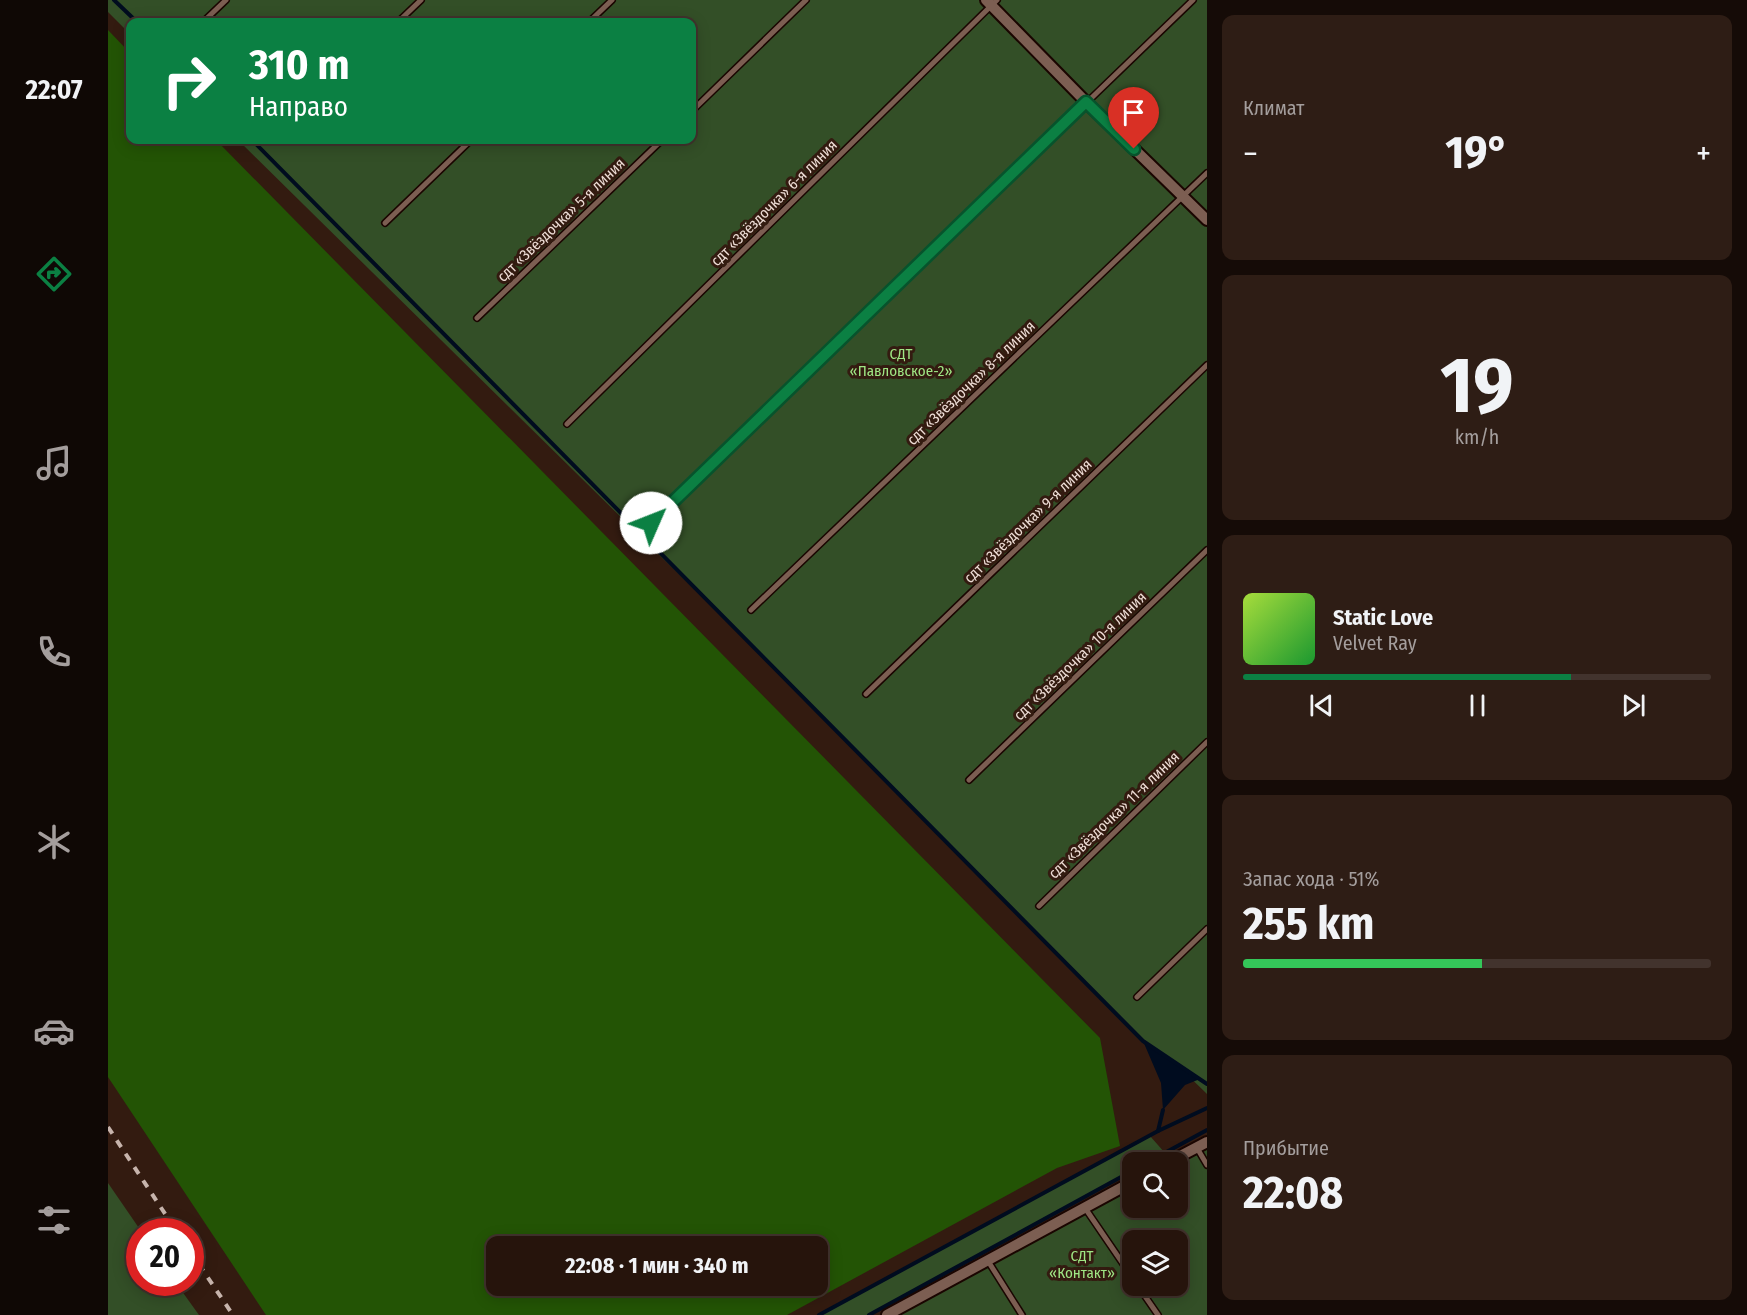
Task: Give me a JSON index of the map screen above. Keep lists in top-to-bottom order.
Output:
{
  "streets": {
    "lane": [
      "сдт «Звёздочка» 6-я линия",
      "сдт «Звёздочка» 5-я линия",
      "сдт «Звёздочка» 8-я линия",
      "сдт «Звёздочка» 9-я линия",
      "сдт «Звёздочка» 10-я линия",
      "сдт «Звёздочка» 11-я линия"
    ]
  },
  "parks": ["СДТ «Павловское-2»", "СДТ «Контакт»"],
  "page": {
    "tabs": "22:07",
    "tile": [
      "Климат",
      ["19", "km/h"],
      ["Запас хода · 51%", "255 km"],
      ["Прибытие", "22:08"]
    ],
    "turn": ["310 m", "Направо"],
    "heat": ["−", "19°", "+"],
    "song": ["Static Love", "Velvet Ray"],
    "limit": "20",
    "trip": "22:08 · 1 мин · 340 m"
  }
}
